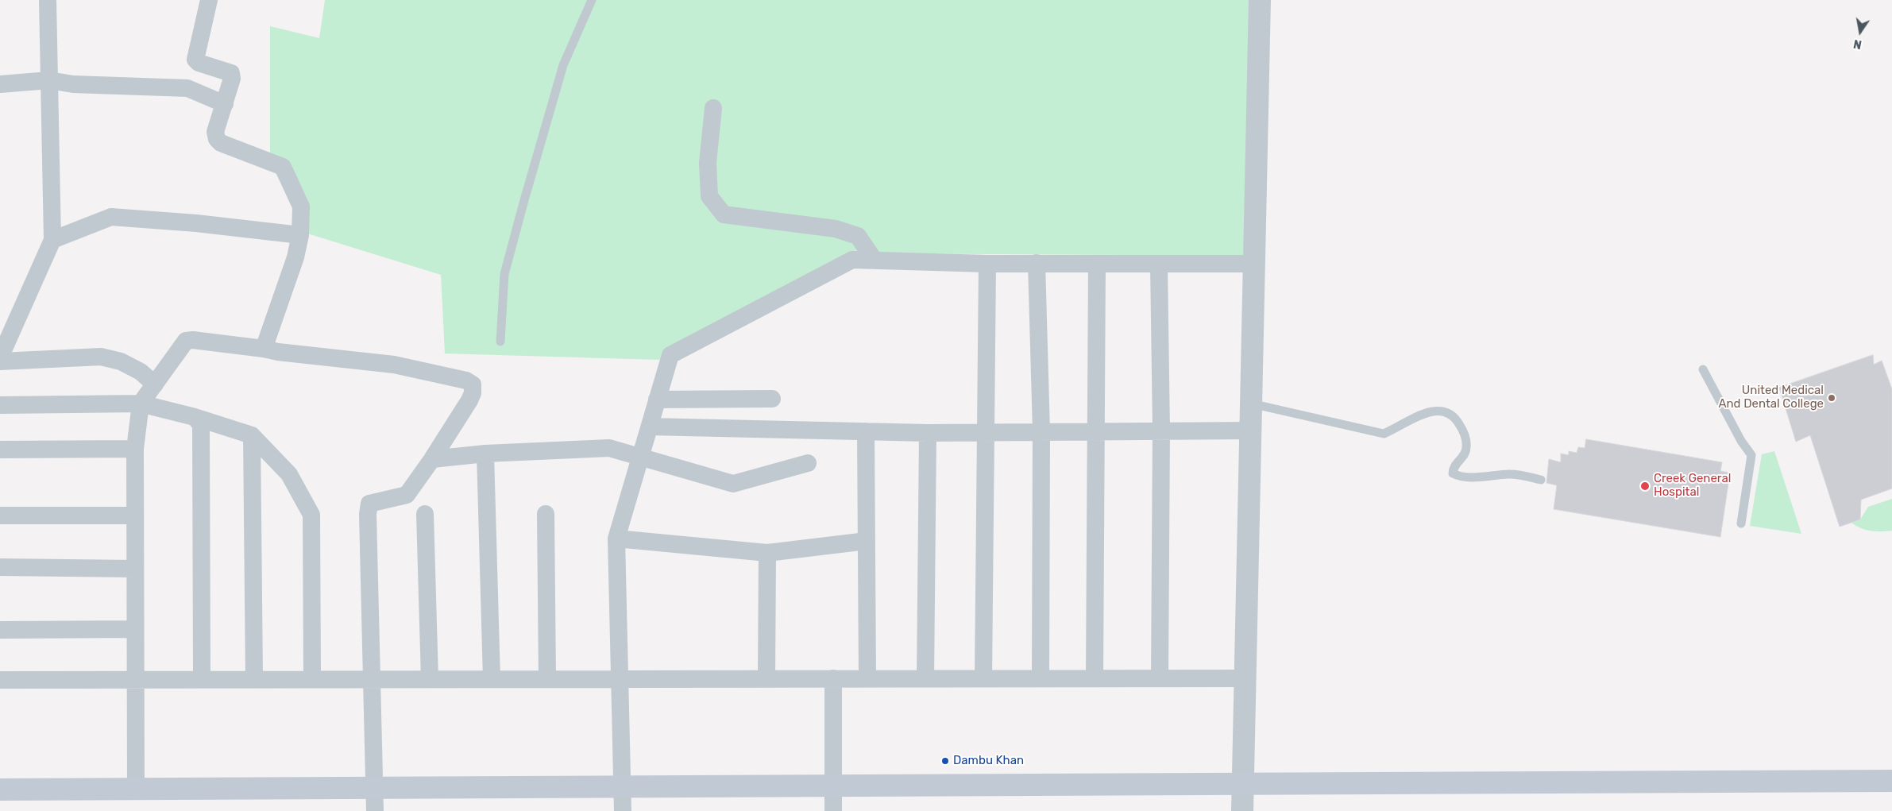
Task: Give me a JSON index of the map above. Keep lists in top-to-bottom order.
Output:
{
  "places": ["United Medical And Dental College", "Creek General Hospital", "Dambu Khan"],
  "north": "bottom"
}
